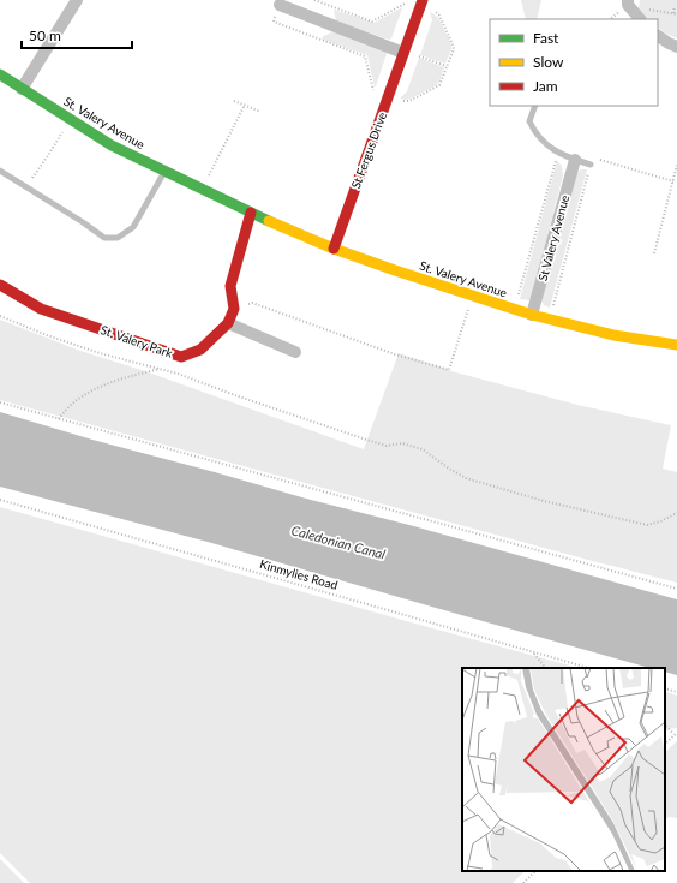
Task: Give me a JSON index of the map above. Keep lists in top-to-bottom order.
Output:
{
  "streets": {
    "street": [
      "St. Valery Avenue",
      "St Fergus Drive",
      "St Valery Avenue",
      "St. Valery Park"
    ],
    "path": ["Kinmylies Road"]
  },
  "crossings": [
    ["St. Valery Avenue", "St Fergus Drive"],
    ["St. Valery Avenue", "St Valery Avenue"]
  ],
  "water": ["Caledonian Canal"],
  "legend": ["Fast", "Slow", "Jam"],
  "scale_bar": "50 m"
}
